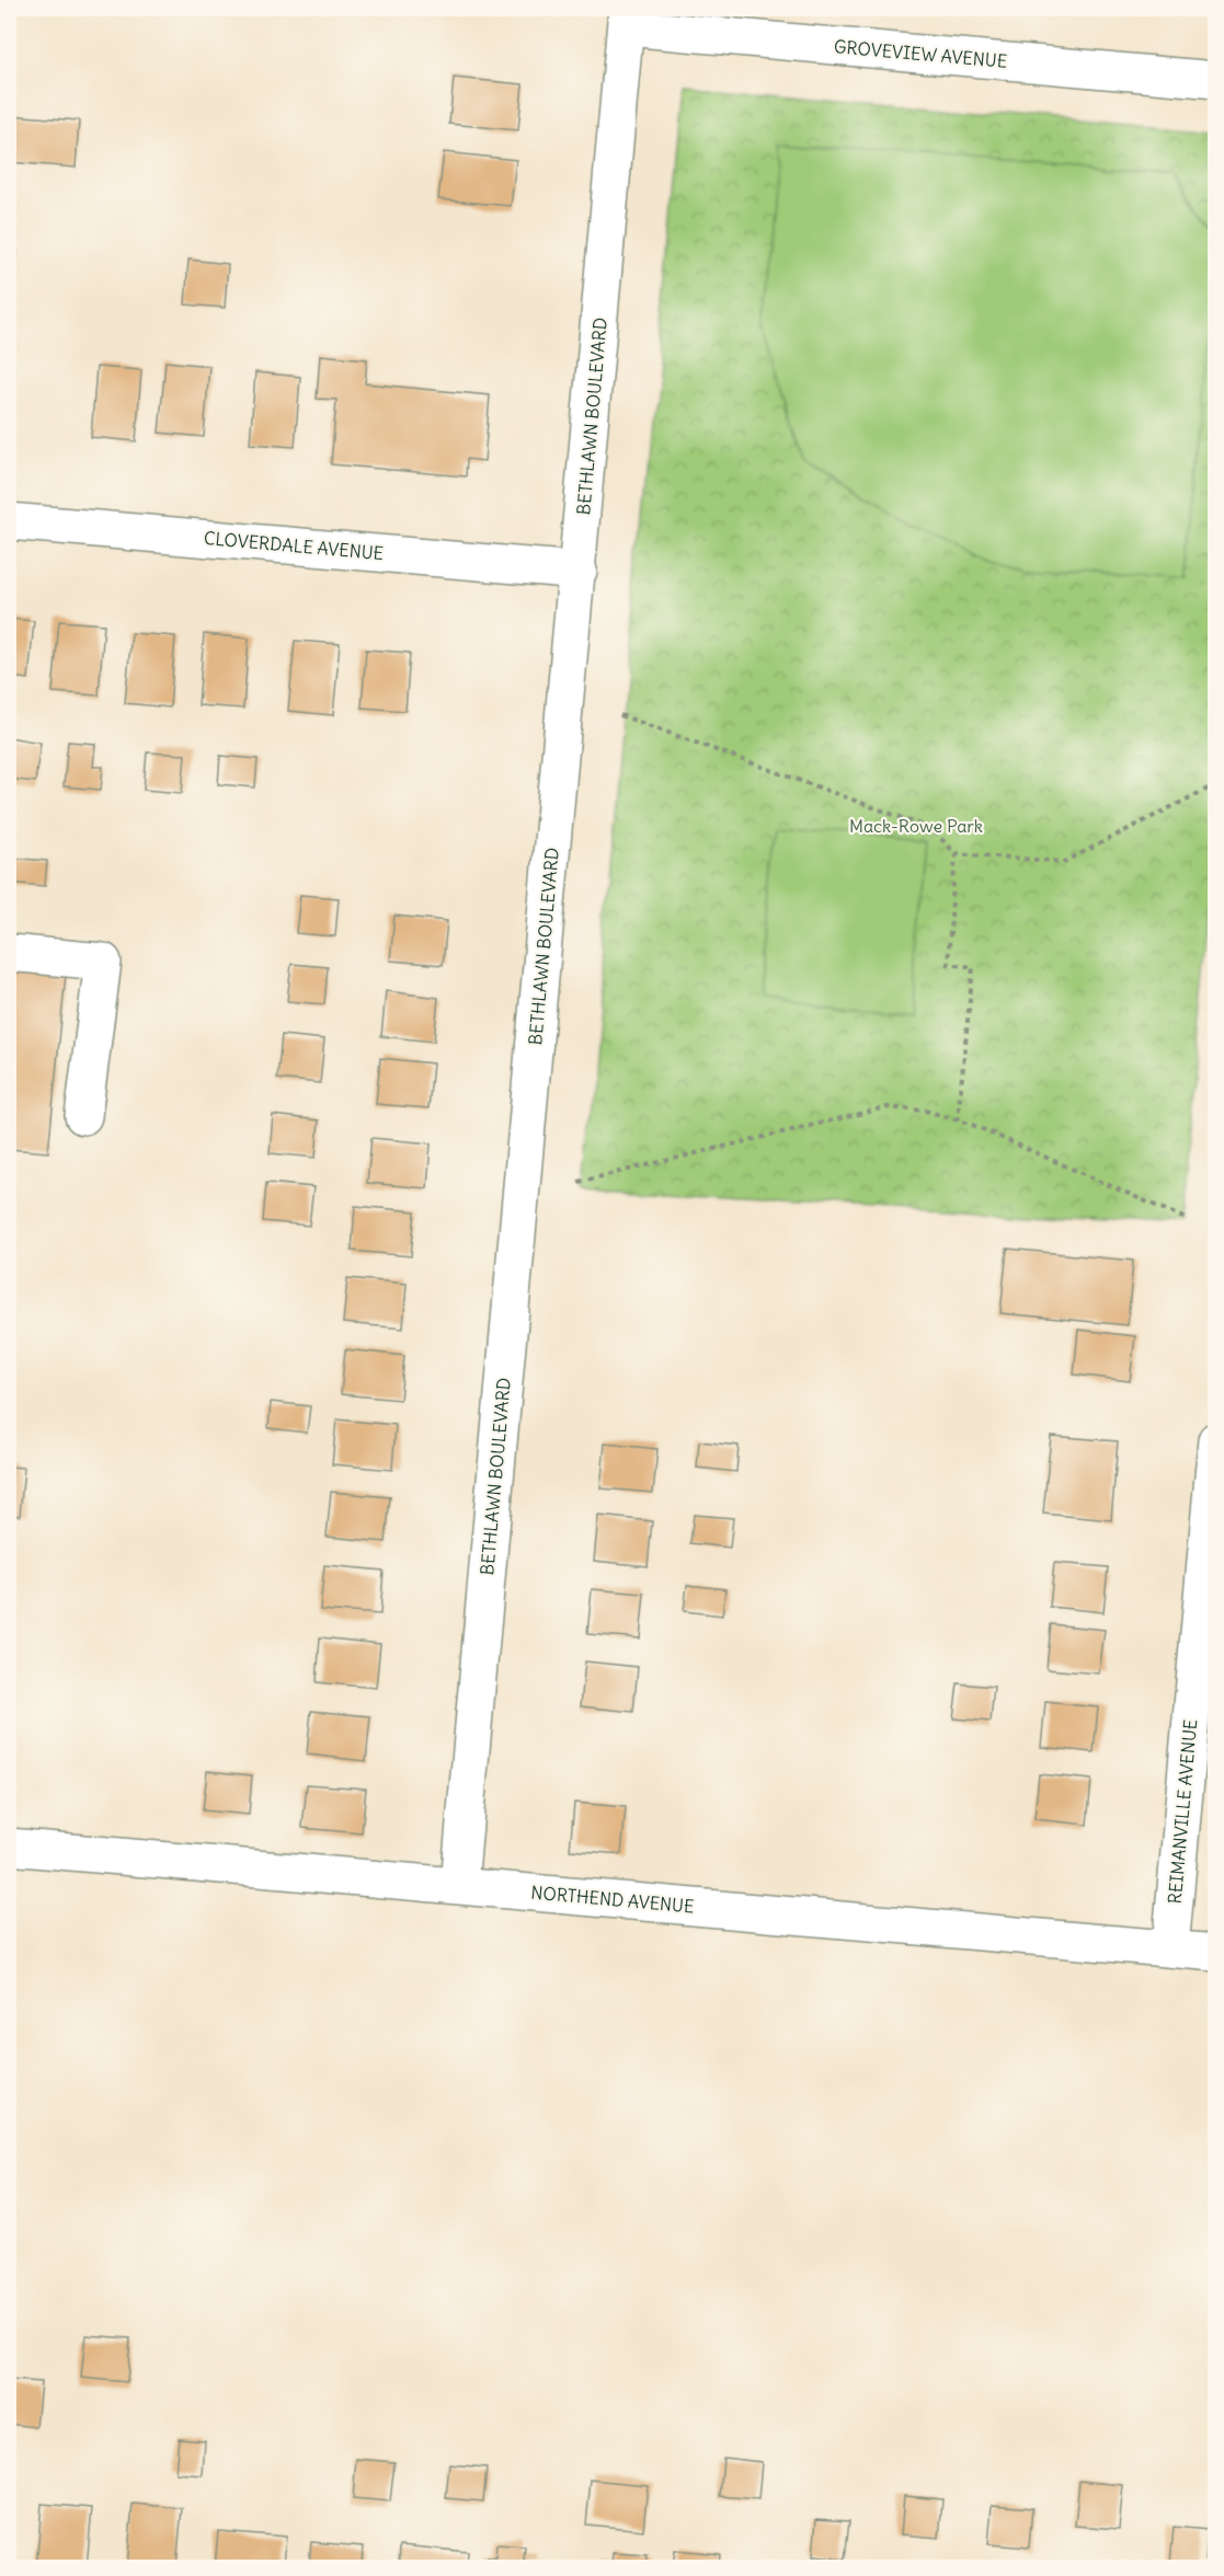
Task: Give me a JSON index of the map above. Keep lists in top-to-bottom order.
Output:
{
  "streets": {
    "street": [
      "GROVEVIEW AVENUE",
      "BETHLAWN BOULEVARD",
      "CLOVERDALE AVENUE",
      "REIMANVILLE AVENUE",
      "NORTHEND AVENUE"
    ]
  },
  "crossings": [
    ["GROVEVIEW AVENUE", "BETHLAWN BOULEVARD"],
    ["BETHLAWN BOULEVARD", "CLOVERDALE AVENUE"],
    ["BETHLAWN BOULEVARD", "NORTHEND AVENUE"],
    ["REIMANVILLE AVENUE", "NORTHEND AVENUE"]
  ],
  "parks": ["Mack-Rowe Park"]
}
